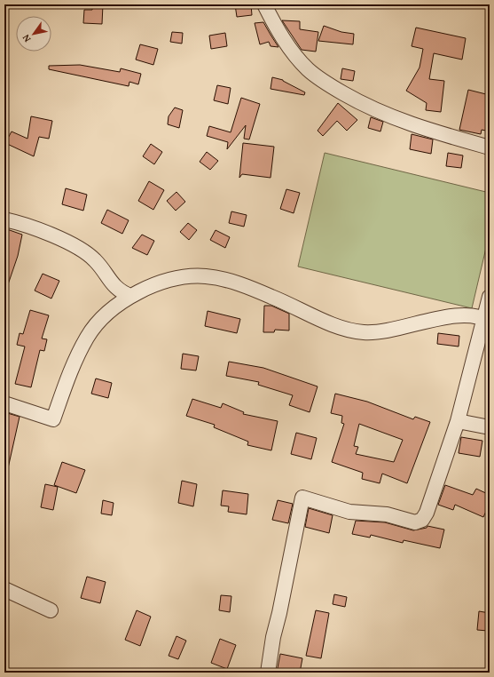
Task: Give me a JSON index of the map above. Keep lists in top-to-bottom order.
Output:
{
  "north": "bottom left"
}
